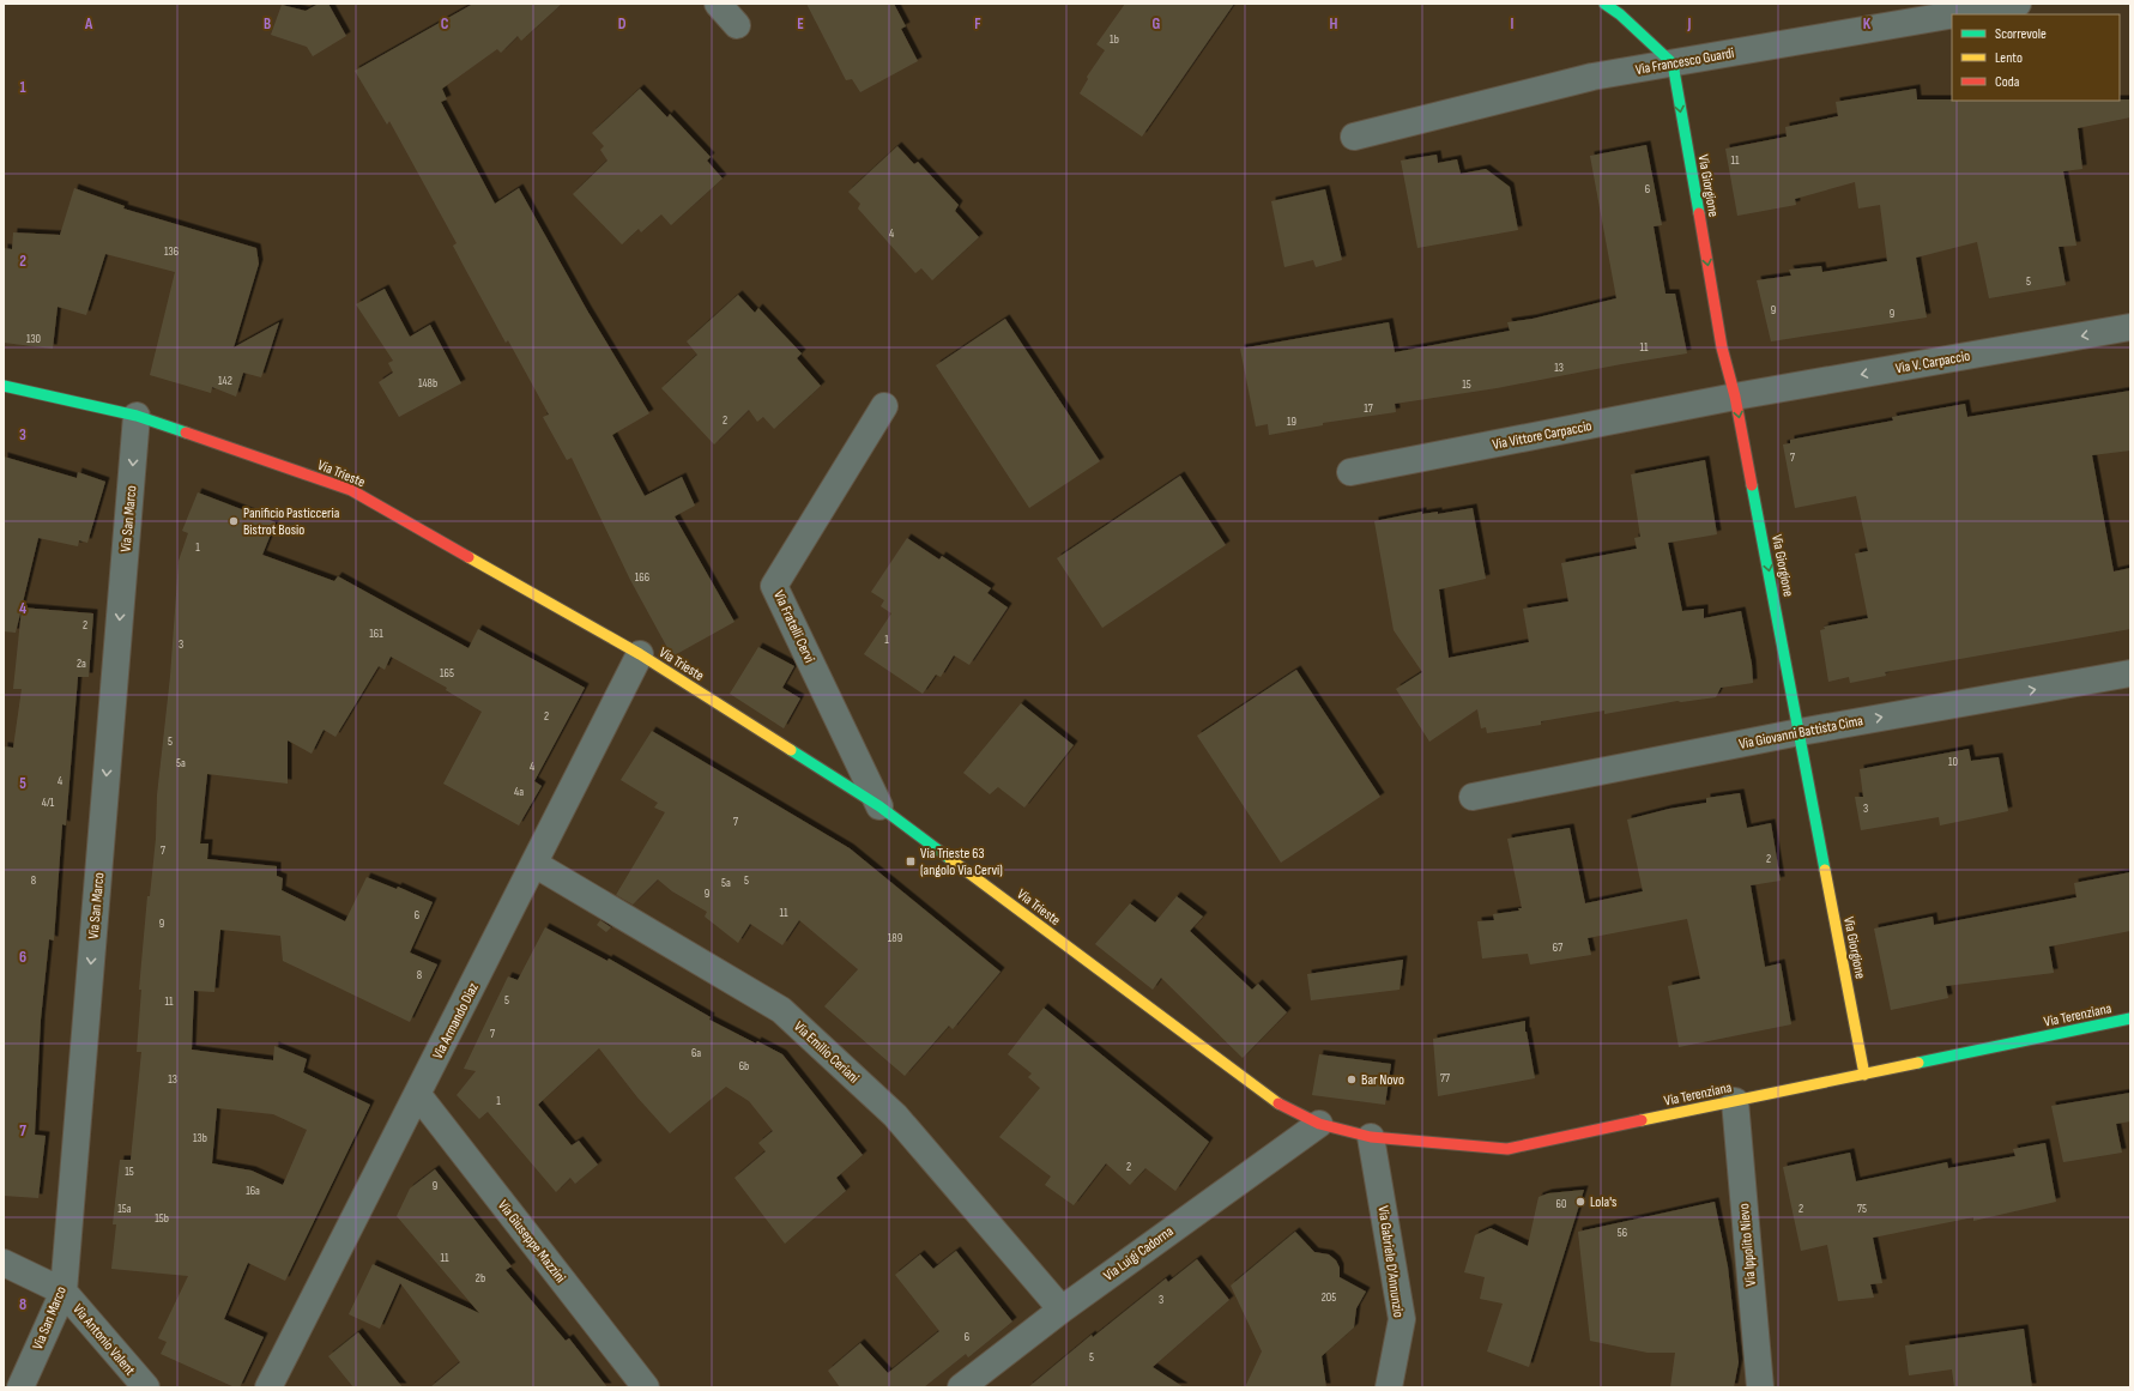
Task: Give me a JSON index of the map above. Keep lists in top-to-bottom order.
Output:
{
  "streets": {
    "street": [
      "Via Francesco Guardi",
      "Via Giorgione",
      "Via V. Carpaccio",
      "Via Vittore Carpaccio",
      "Via Trieste",
      "Via San Marco",
      "Via Fratelli Cervi",
      "Via Giovanni Battista Cima",
      "Via Terenziana",
      "Via Armando Diaz",
      "Via Emilio Ceriani",
      "Via Giuseppe Mazzini",
      "Via Ippolito Nievo",
      "Via Luigi Cadorna",
      "Via Gabriele D'Annunzio",
      "Via Antonio Valent"
    ]
  },
  "crossings": [
    ["Via Francesco Guardi", "Via Giorgione"],
    ["Via Giorgione", "Via V. Carpaccio"],
    ["Via Giorgione", "Via Vittore Carpaccio"],
    ["Via Giorgione", "Via Giovanni Battista Cima"],
    ["Via Giorgione", "Via Terenziana"],
    ["Via V. Carpaccio", "Via Vittore Carpaccio"],
    ["Via Trieste", "Via San Marco"],
    ["Via Trieste", "Via Fratelli Cervi"],
    ["Via Trieste", "Via Terenziana"],
    ["Via Trieste", "Via Armando Diaz"],
    ["Via San Marco", "Via Antonio Valent"],
    ["Via Terenziana", "Via Ippolito Nievo"],
    ["Via Terenziana", "Via Luigi Cadorna"],
    ["Via Terenziana", "Via Gabriele D'Annunzio"],
    ["Via Armando Diaz", "Via Emilio Ceriani"],
    ["Via Armando Diaz", "Via Giuseppe Mazzini"],
    ["Via Emilio Ceriani", "Via Luigi Cadorna"]
  ],
  "one_way": [
    "Via Giorgione",
    "Via V. Carpaccio",
    "Via San Marco",
    "Via Giovanni Battista Cima"
  ],
  "places": {
    "other": ["Panificio Pasticceria Bistrot Bosio", "Bar Novo", "Lola's"],
    "transit": ["Via Trieste 63 (angolo Via Cervi)"]
  },
  "house_numbers": [
    "1b",
    "11",
    "6",
    "4",
    "136",
    "5",
    "9",
    "9",
    "130",
    "11",
    "13",
    "142",
    "148b",
    "15",
    "17",
    "2",
    "19",
    "7",
    "1",
    "166",
    "2",
    "161",
    "1",
    "3",
    "2a",
    "165",
    "2",
    "5",
    "10",
    "5a",
    "4",
    "4",
    "4a",
    "4/1",
    "3",
    "7",
    "7",
    "2",
    "8",
    "5",
    "5a",
    "9",
    "11",
    "6",
    "9",
    "189",
    "67",
    "8",
    "5",
    "11",
    "7",
    "6a",
    "6b",
    "77",
    "13",
    "1",
    "13b",
    "2",
    "15",
    "9",
    "16a",
    "60",
    "15a",
    "2",
    "75",
    "15b",
    "56",
    "11",
    "2b",
    "205",
    "3",
    "6",
    "5"
  ],
  "legend": ["Scorrevole", "Lento", "Coda"],
  "grid": {
    "columns": [
      "A",
      "B",
      "C",
      "D",
      "E",
      "F",
      "G",
      "H",
      "I",
      "J",
      "K"
    ],
    "rows": [
      "1",
      "2",
      "3",
      "4",
      "5",
      "6",
      "7",
      "8"
    ]
  }
}
